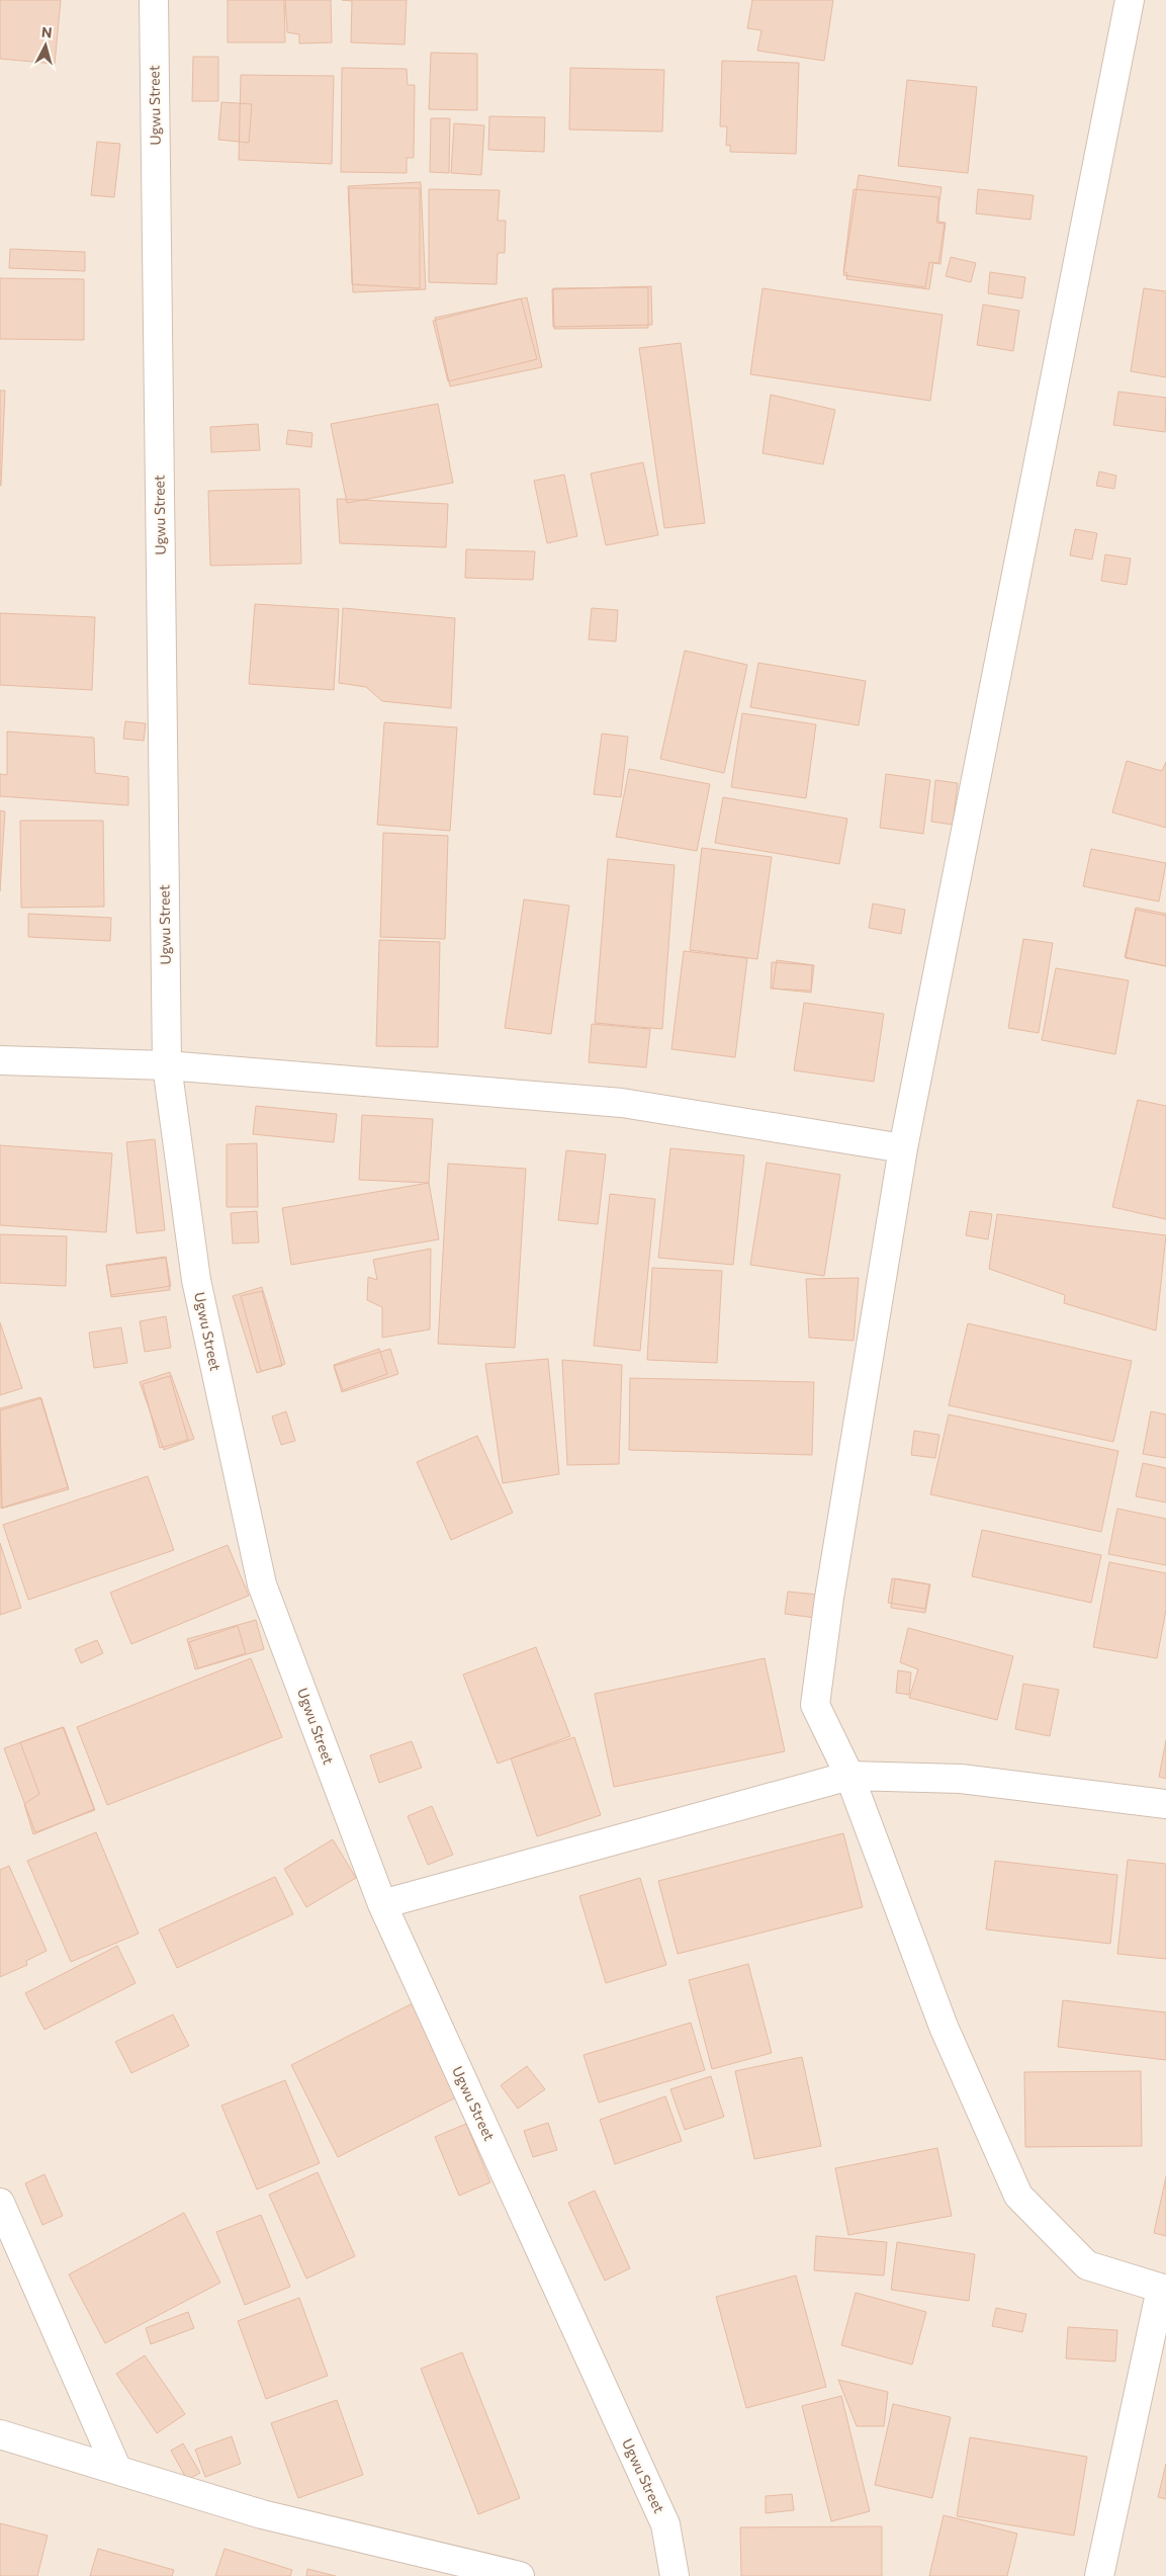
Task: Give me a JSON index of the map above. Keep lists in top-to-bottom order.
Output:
{
  "streets": {
    "street": ["Ugwu Street"]
  },
  "north": "top"
}
